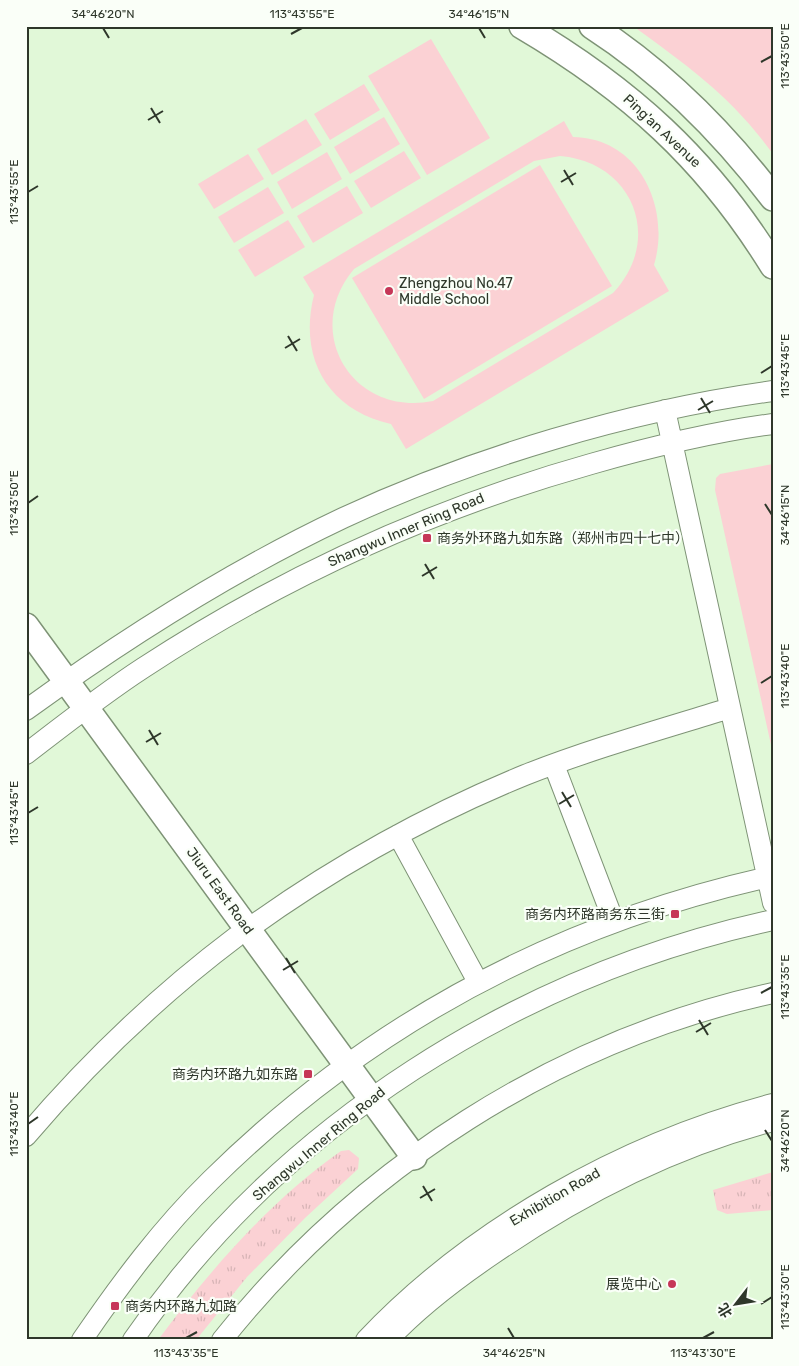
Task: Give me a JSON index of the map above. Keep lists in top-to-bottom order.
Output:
{
  "streets": {
    "main road": ["Ping'an Avenue", "Jiuru East Road"],
    "street": ["Shangwu Inner Ring Road", "Exhibition Road"]
  },
  "crossings": [
    ["Shangwu Inner Ring Road", "Jiuru East Road"]
  ],
  "places": {
    "other": ["Zhengzhou No.47 Middle School", "展览中心"],
    "transit": [
      "商务外环路九如东路（郑州市四十七中）",
      "商务内环路商务东三街",
      "商务内环路九如东路",
      "商务内环路九如路"
    ]
  },
  "north": "bottom left",
  "coordinates": [
    "34°46'20\"N",
    "113°43'55\"E",
    "34°46'15\"N",
    "113°43'50\"E",
    "113°43'45\"E",
    "113°43'40\"E",
    "113°43'35\"E",
    "113°43'30\"E",
    "34°46'25\"N"
  ]
}
